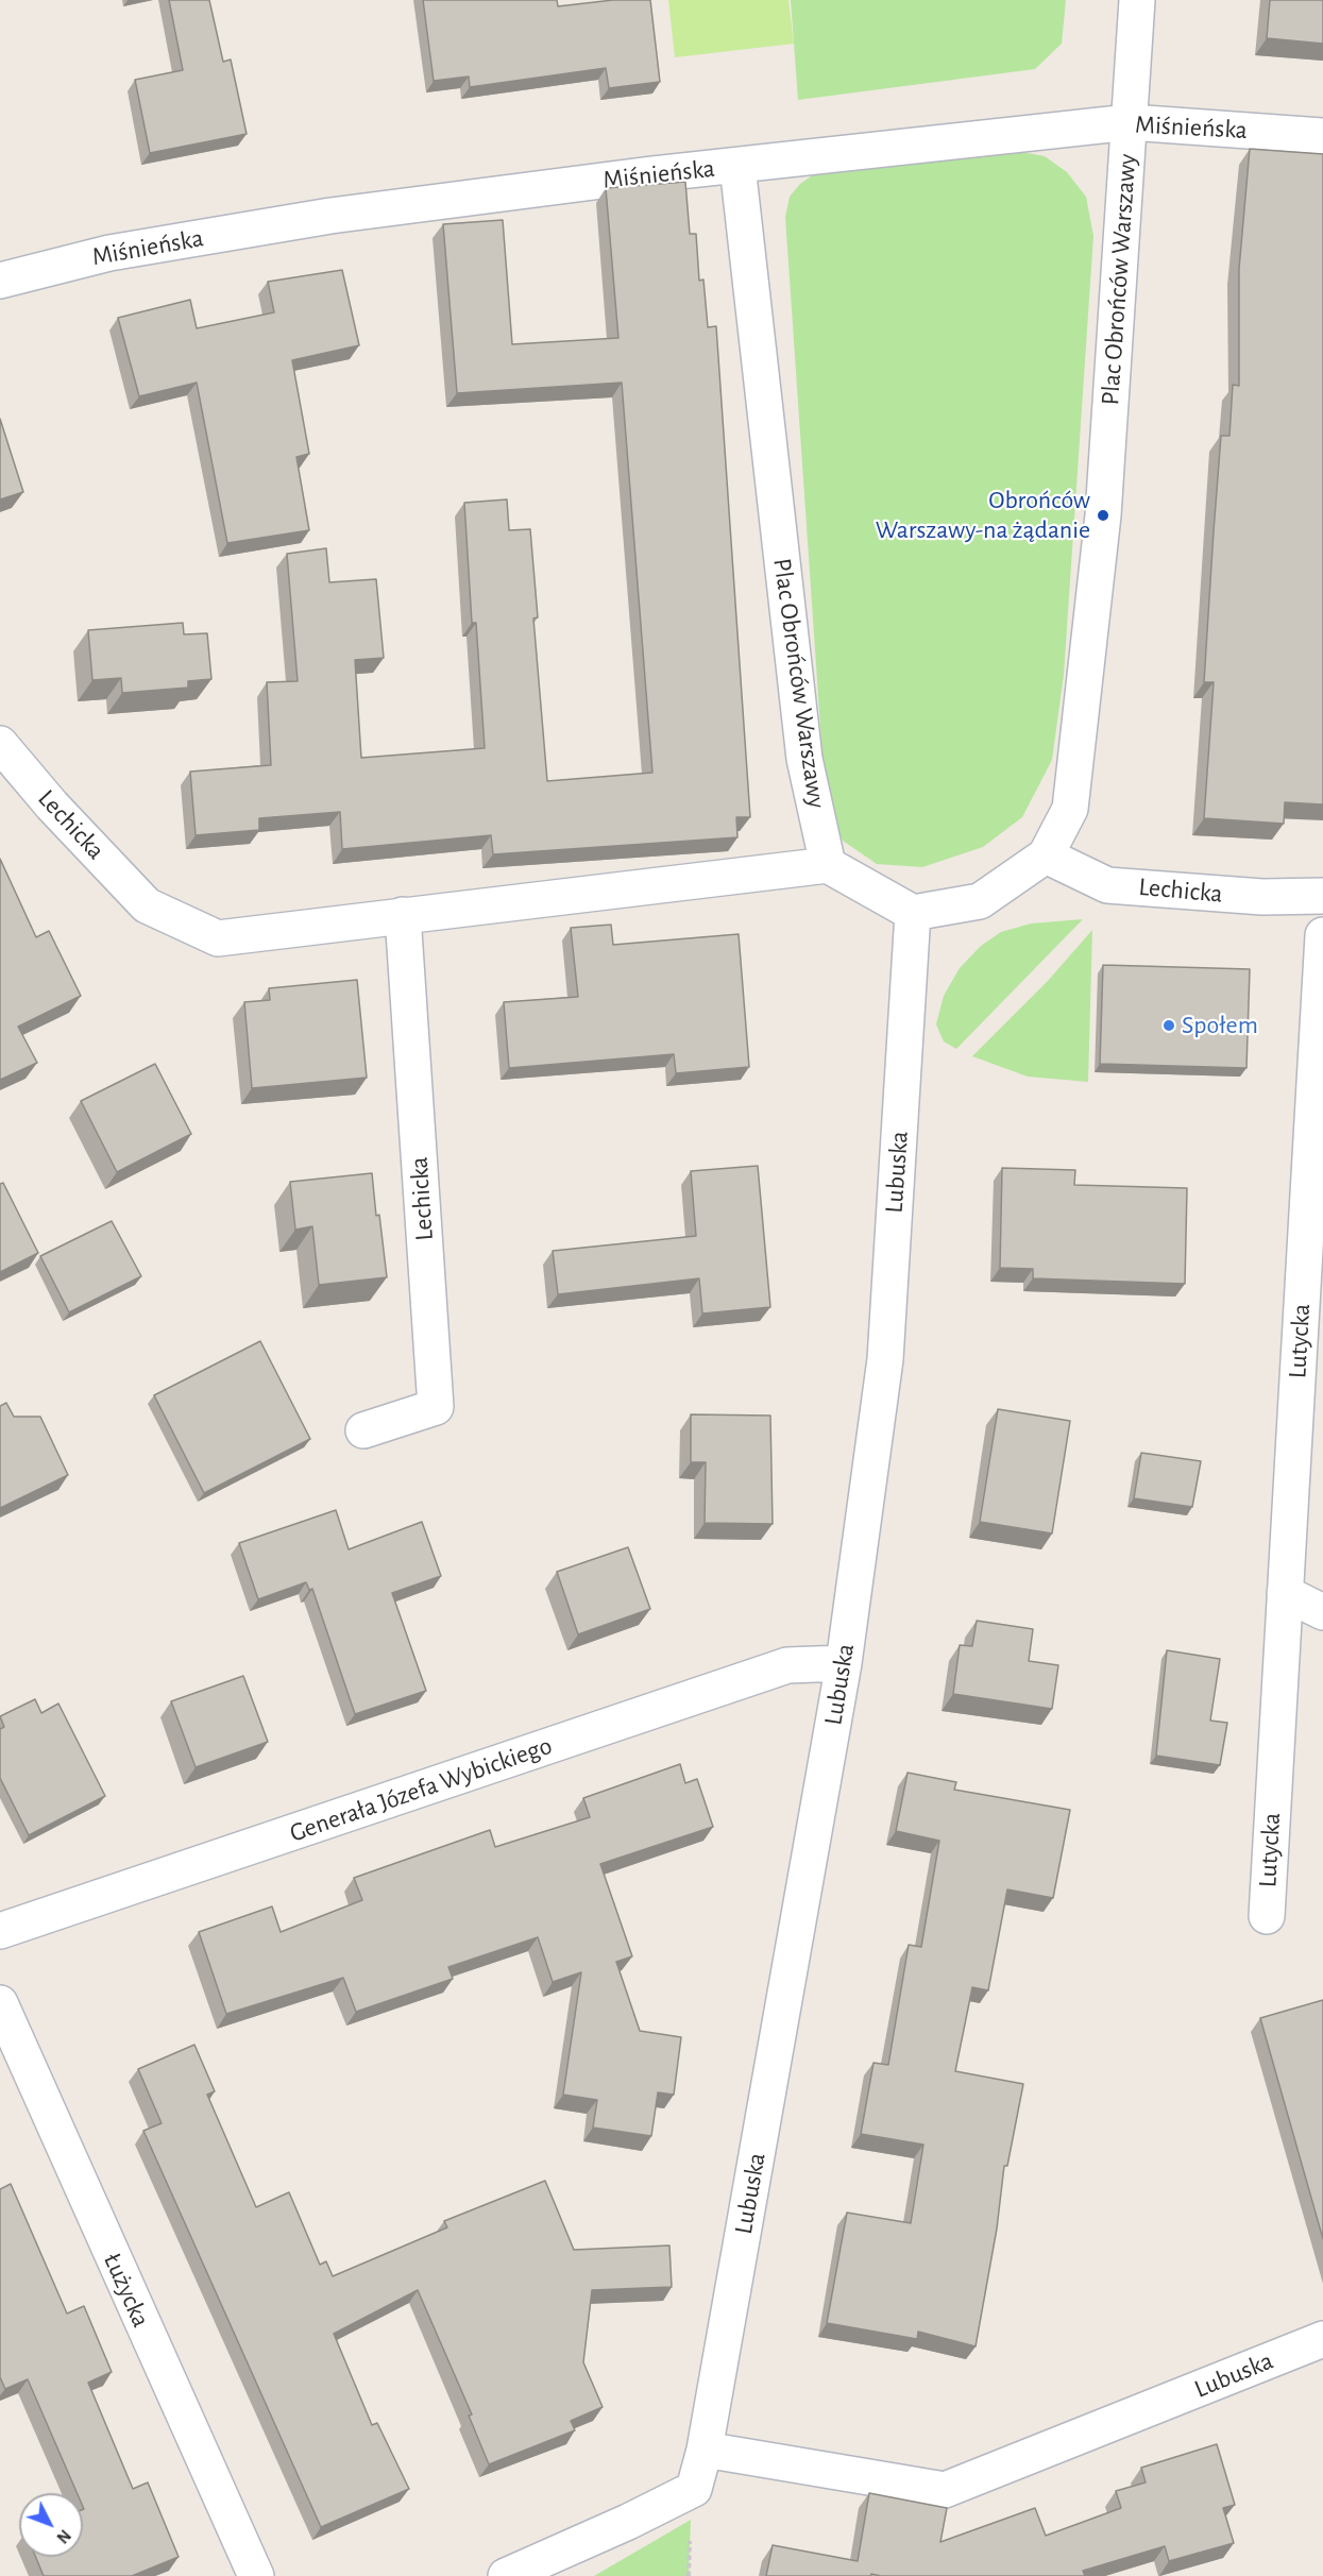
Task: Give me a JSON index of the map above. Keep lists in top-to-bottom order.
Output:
{
  "streets": {
    "street": [
      "Miśnieńska",
      "Plac Obrońców Warszawy",
      "Lechicka",
      "Lubuska",
      "Lutycka",
      "Generała Józefa Wybickiego",
      "Łużycka"
    ]
  },
  "crossings": [
    ["Miśnieńska", "Plac Obrońców Warszawy"],
    ["Plac Obrońców Warszawy", "Lechicka"],
    ["Plac Obrońców Warszawy", "Lubuska"],
    ["Lubuska", "Generała Józefa Wybickiego"]
  ],
  "places": ["Obrońców Warszawy-na żądanie", "Społem"],
  "north": "bottom right"
}
